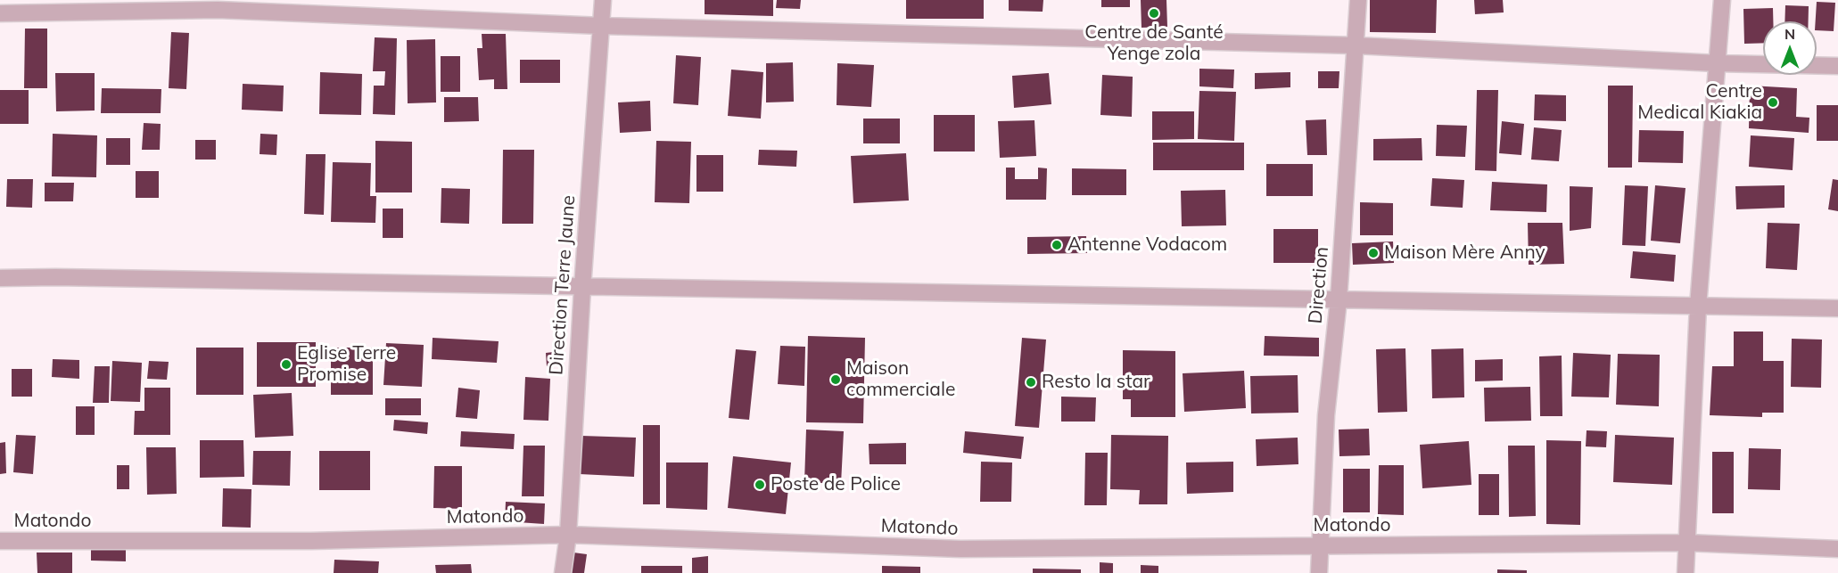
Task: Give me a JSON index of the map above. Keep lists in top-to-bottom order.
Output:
{
  "streets": {
    "street": ["Direction Terre Jaune", "Direction", "Matondo"]
  },
  "crossings": [
    ["Direction Terre Jaune", "Matondo"],
    ["Direction", "Matondo"]
  ],
  "places": [
    "Centre de Santé Yenge zola",
    "Centre Medical Kiakia",
    "Antenne Vodacom",
    "Maison Mère Anny",
    "Eglise Terre Promise",
    "Maison commerciale",
    "Resto la star",
    "Poste de Police"
  ],
  "north": "top"
}
